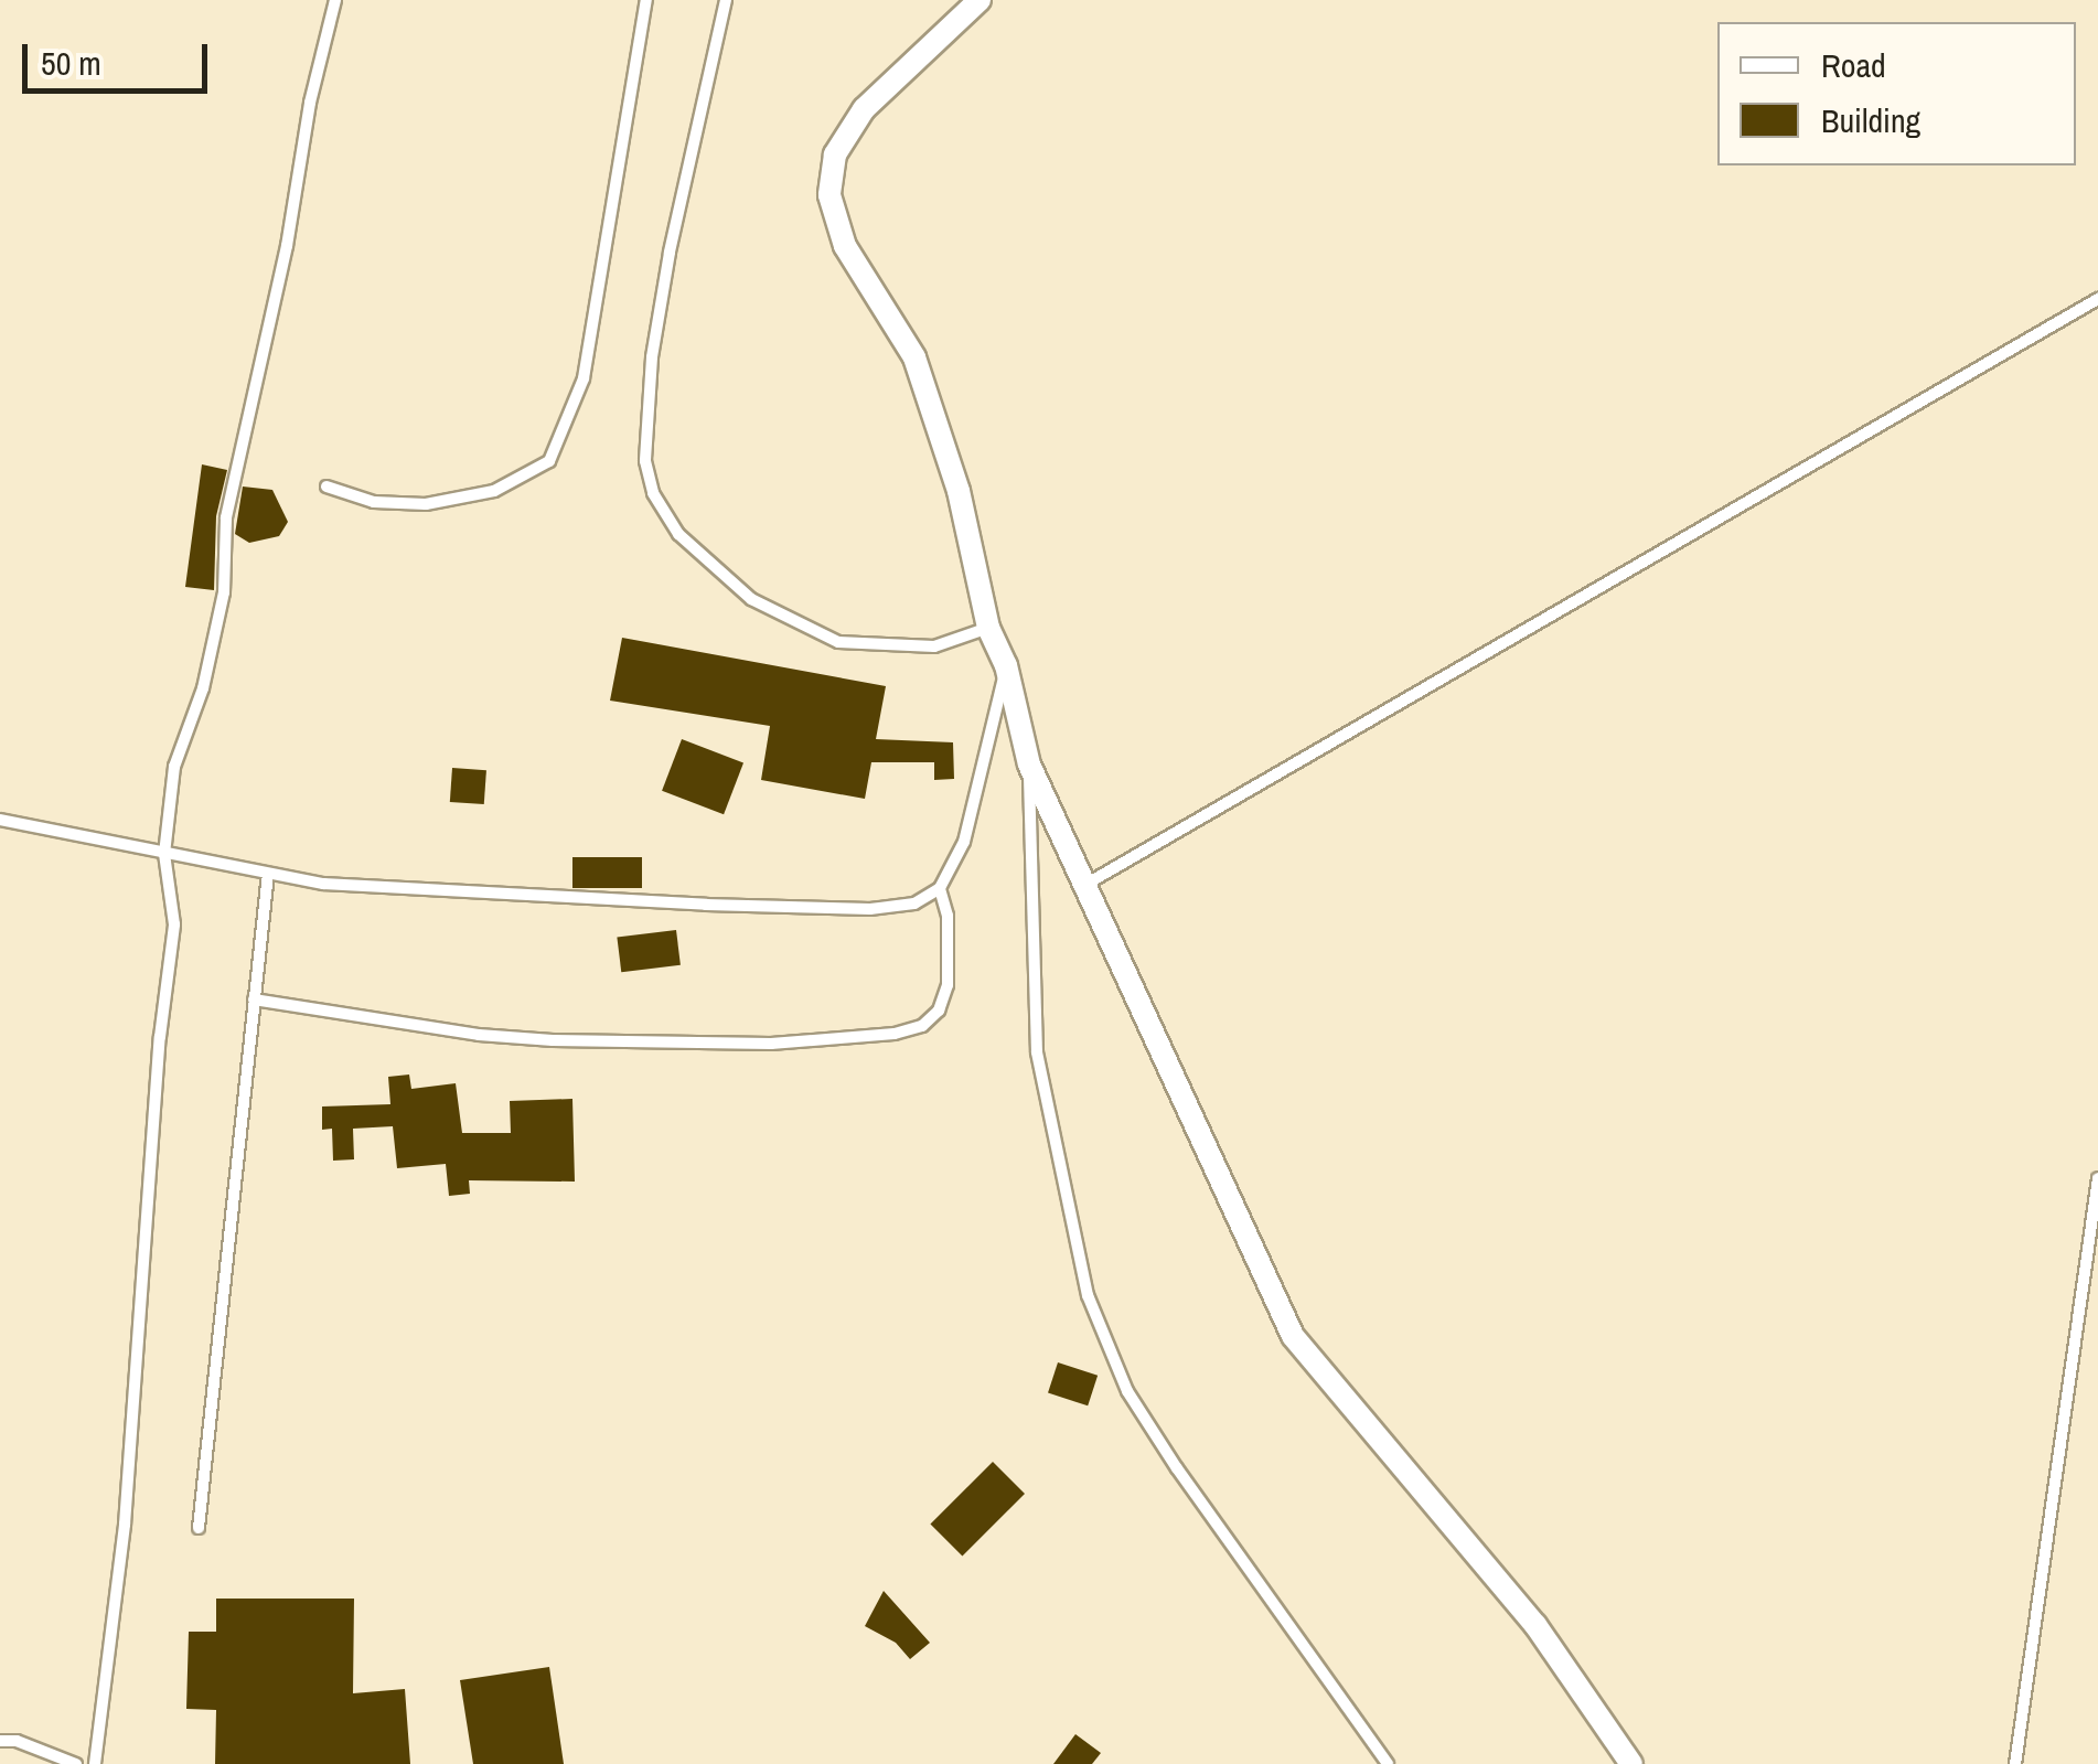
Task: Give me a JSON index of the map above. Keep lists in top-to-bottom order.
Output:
{
  "legend": ["Road", "Building"],
  "scale_bar": "50 m"
}
